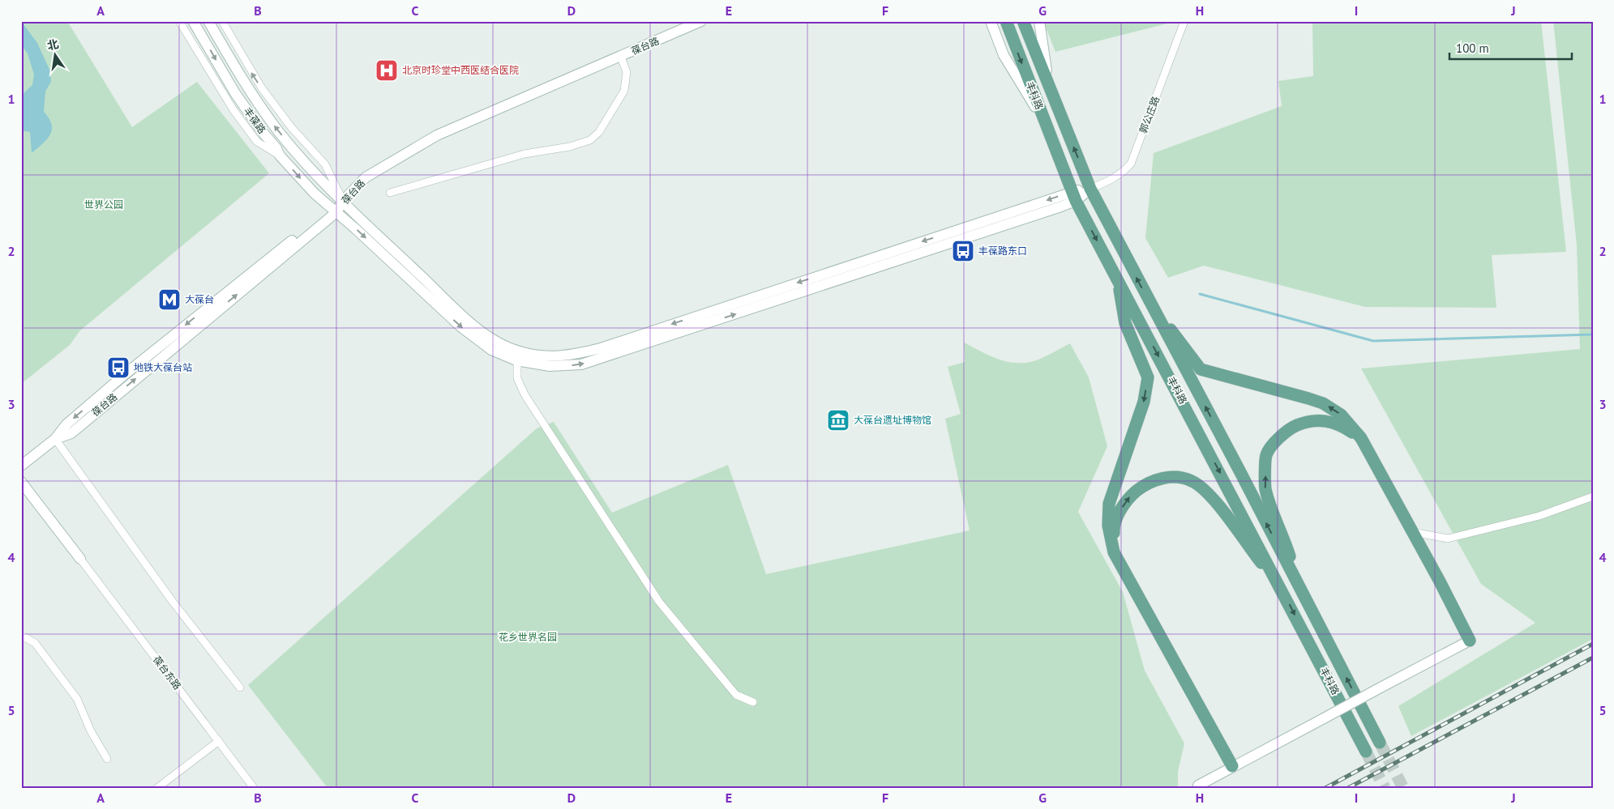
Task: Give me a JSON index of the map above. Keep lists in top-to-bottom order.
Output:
{
  "streets": {
    "main road": ["葆台路", "丰科路", "丰葆路"],
    "street": ["郭公庄路", "葆台东路"]
  },
  "crossings": [
    ["葆台路", "丰葆路"],
    ["丰科路", "郭公庄路"]
  ],
  "parks": ["世界公园", "花乡世界名园"],
  "places": {
    "hospital": ["北京时珍堂中西医结合医院"],
    "bus stop": ["丰葆路东口", "地铁大葆台站"],
    "metro station": ["大葆台"],
    "museum": ["大葆台遗址博物馆"]
  },
  "scale_bar": "100 m",
  "north": "top",
  "grid": {
    "columns": [
      "A",
      "B",
      "C",
      "D",
      "E",
      "F",
      "G",
      "H",
      "I",
      "J"
    ],
    "rows": [
      "1",
      "2",
      "3",
      "4",
      "5"
    ]
  }
}
